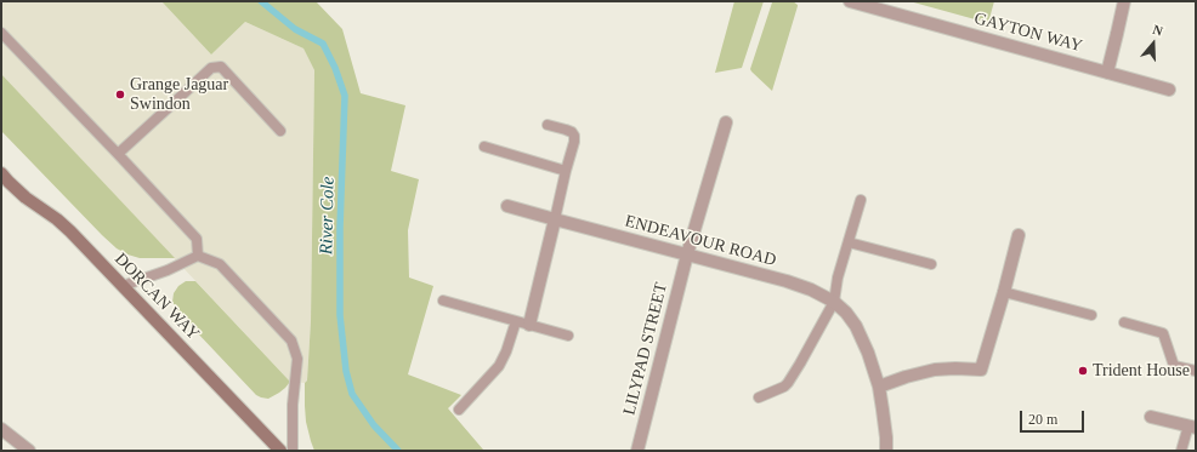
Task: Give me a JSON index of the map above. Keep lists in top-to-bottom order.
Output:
{
  "streets": {
    "main road": ["DORCAN WAY"],
    "street": ["GAYTON WAY", "ENDEAVOUR ROAD", "LILYPAD STREET"]
  },
  "crossings": [
    ["ENDEAVOUR ROAD", "LILYPAD STREET"]
  ],
  "water": ["River Cole"],
  "places": ["Grange Jaguar Swindon", "Trident House"],
  "scale_bar": "20 m",
  "north": "top"
}
